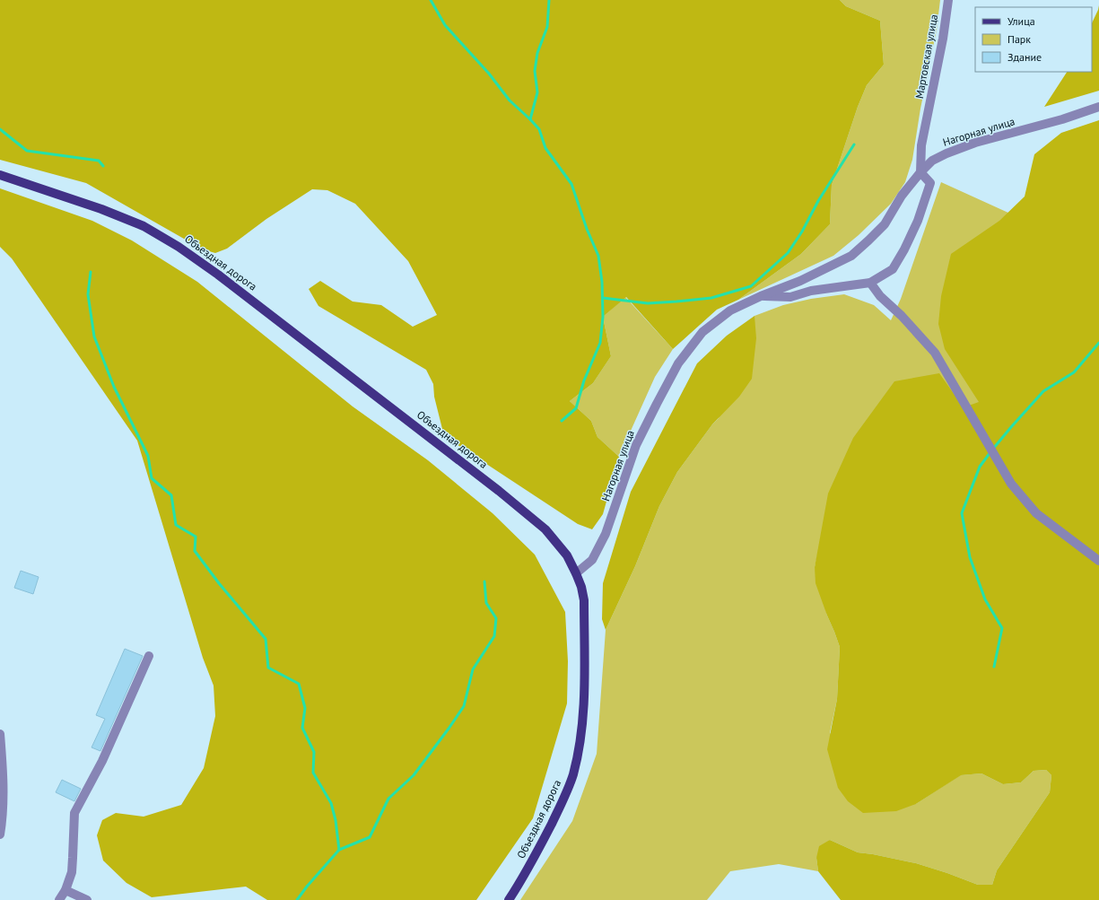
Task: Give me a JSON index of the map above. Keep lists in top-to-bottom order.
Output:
{
  "streets": {
    "main road": ["Объездная дорога"],
    "street": ["Мартовская улица", "Нагорная улица"]
  },
  "crossings": [
    ["Мартовская улица", "Нагорная улица"],
    ["Нагорная улица", "Объездная дорога"]
  ],
  "legend": ["Улица", "Парк", "Здание"]
}
